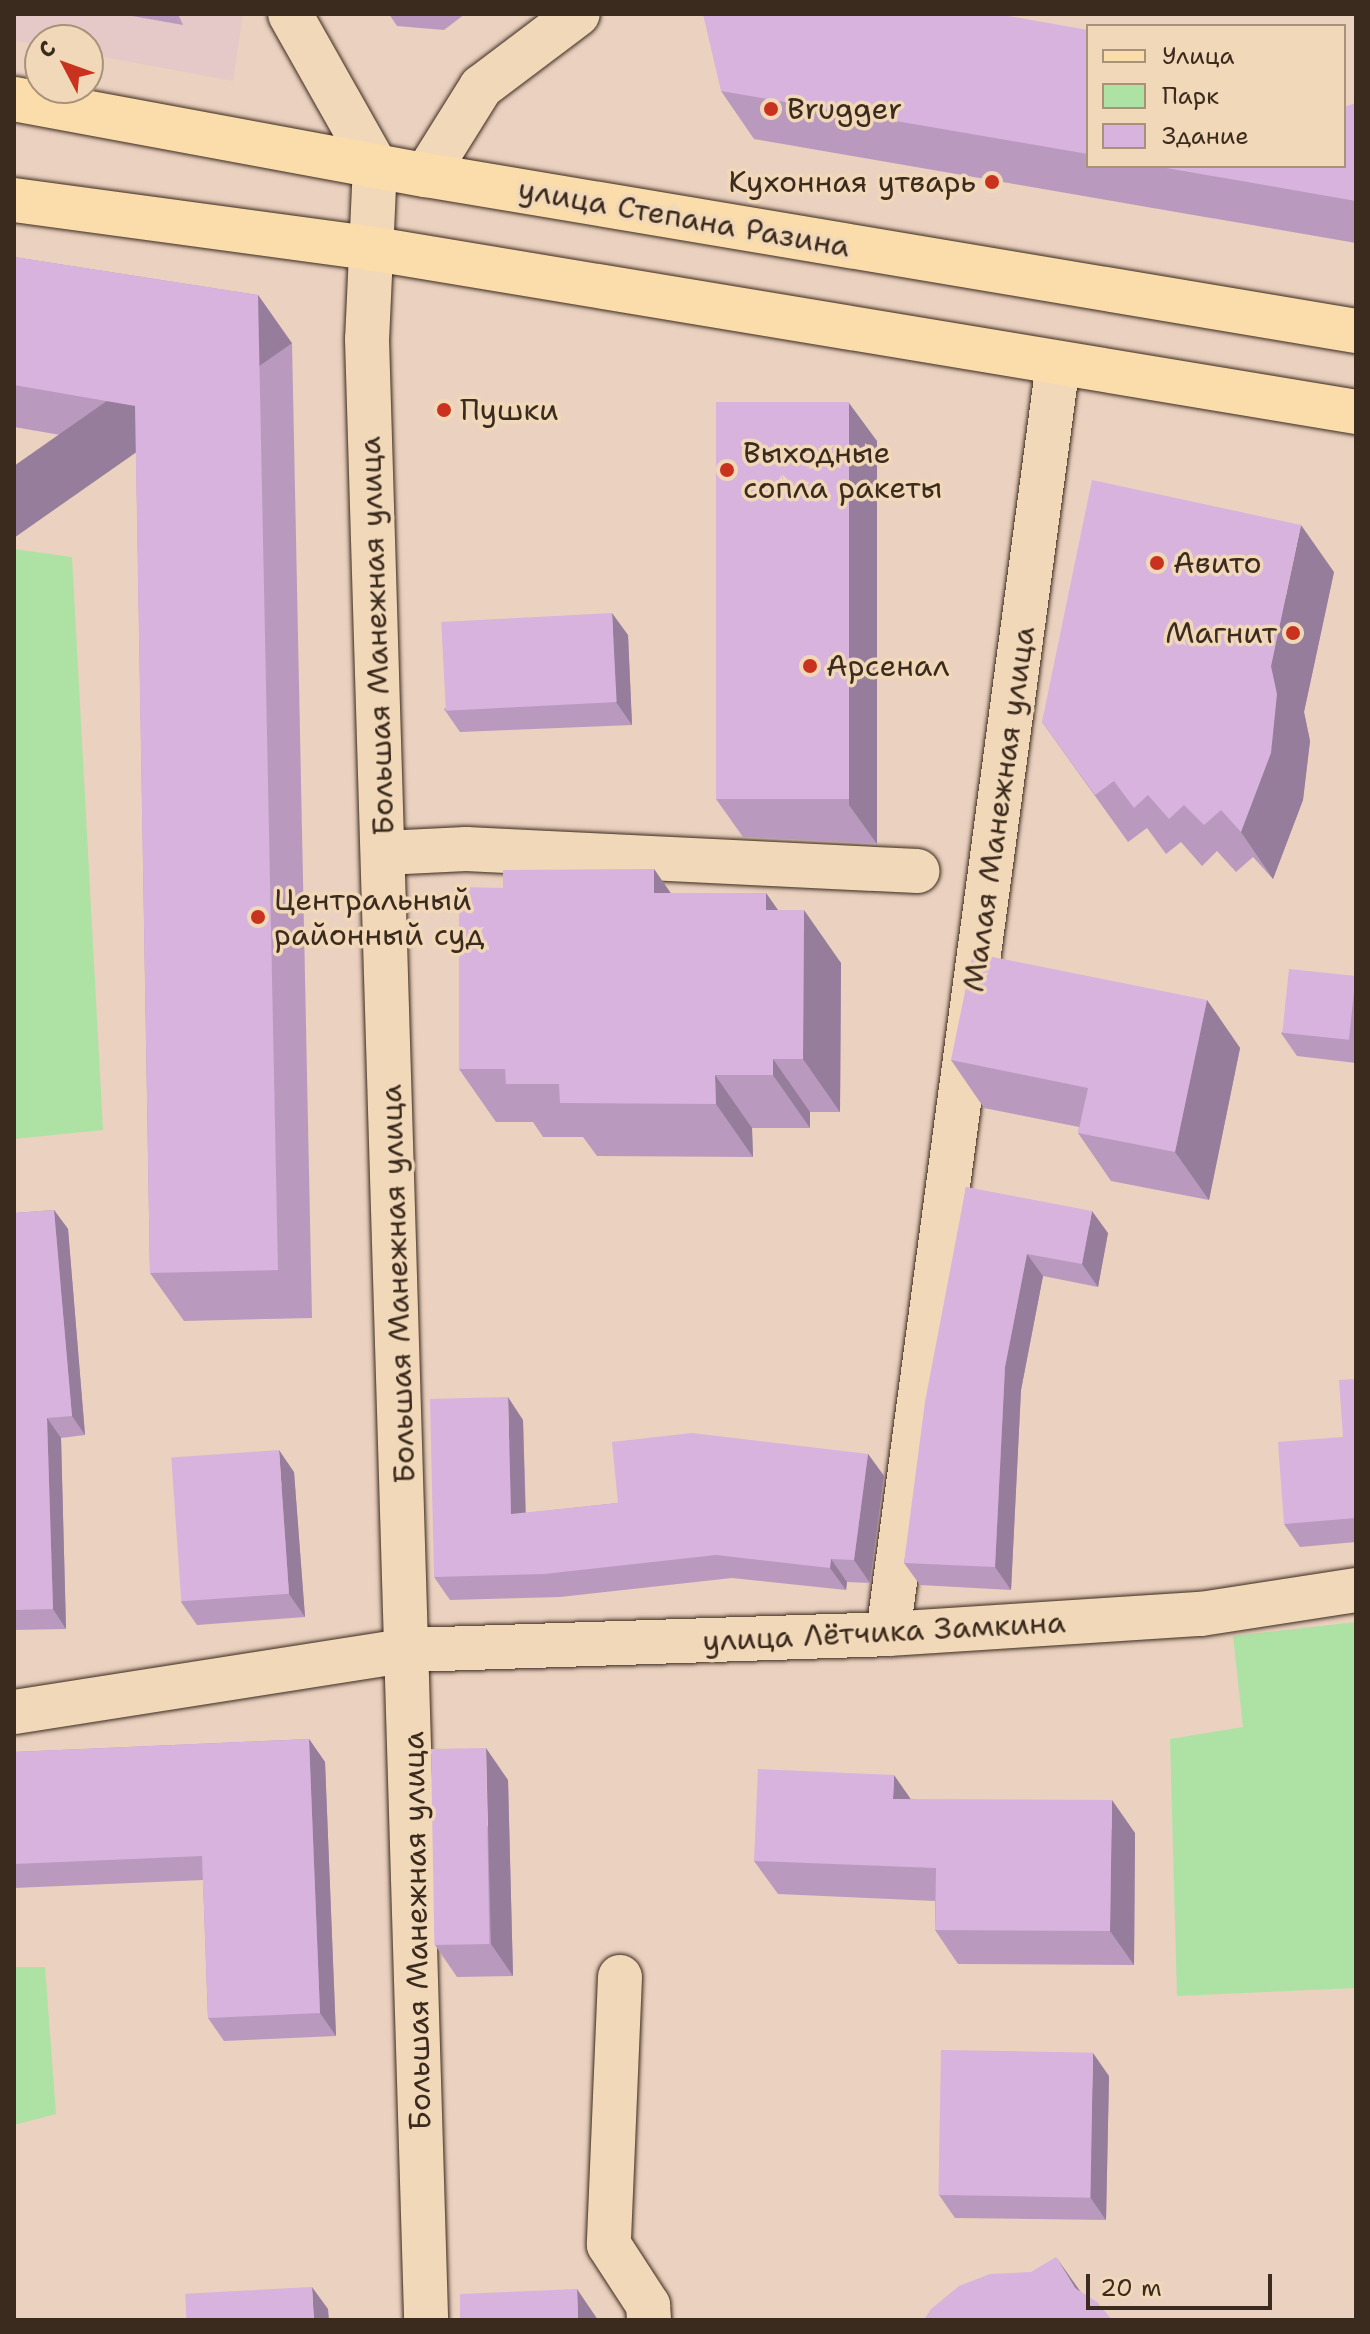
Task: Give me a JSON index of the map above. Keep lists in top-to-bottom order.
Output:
{
  "streets": {
    "main road": ["улица Степана Разина"],
    "street": ["Большая Манежная улица", "Малая Манежная улица", "улица Лётчика Замкина"]
  },
  "crossings": [
    ["улица Степана Разина", "Большая Манежная улица"],
    ["Большая Манежная улица", "улица Лётчика Замкина"],
    ["Малая Манежная улица", "улица Лётчика Замкина"]
  ],
  "places": [
    "Brugger",
    "Кухонная утварь",
    "Пушки",
    "Выходные сопла ракеты",
    "Авито",
    "Магнит",
    "Арсенал",
    "Центральный районный суд"
  ],
  "legend": ["Улица", "Парк", "Здание"],
  "scale_bar": "20 m",
  "north": "top left"
}
